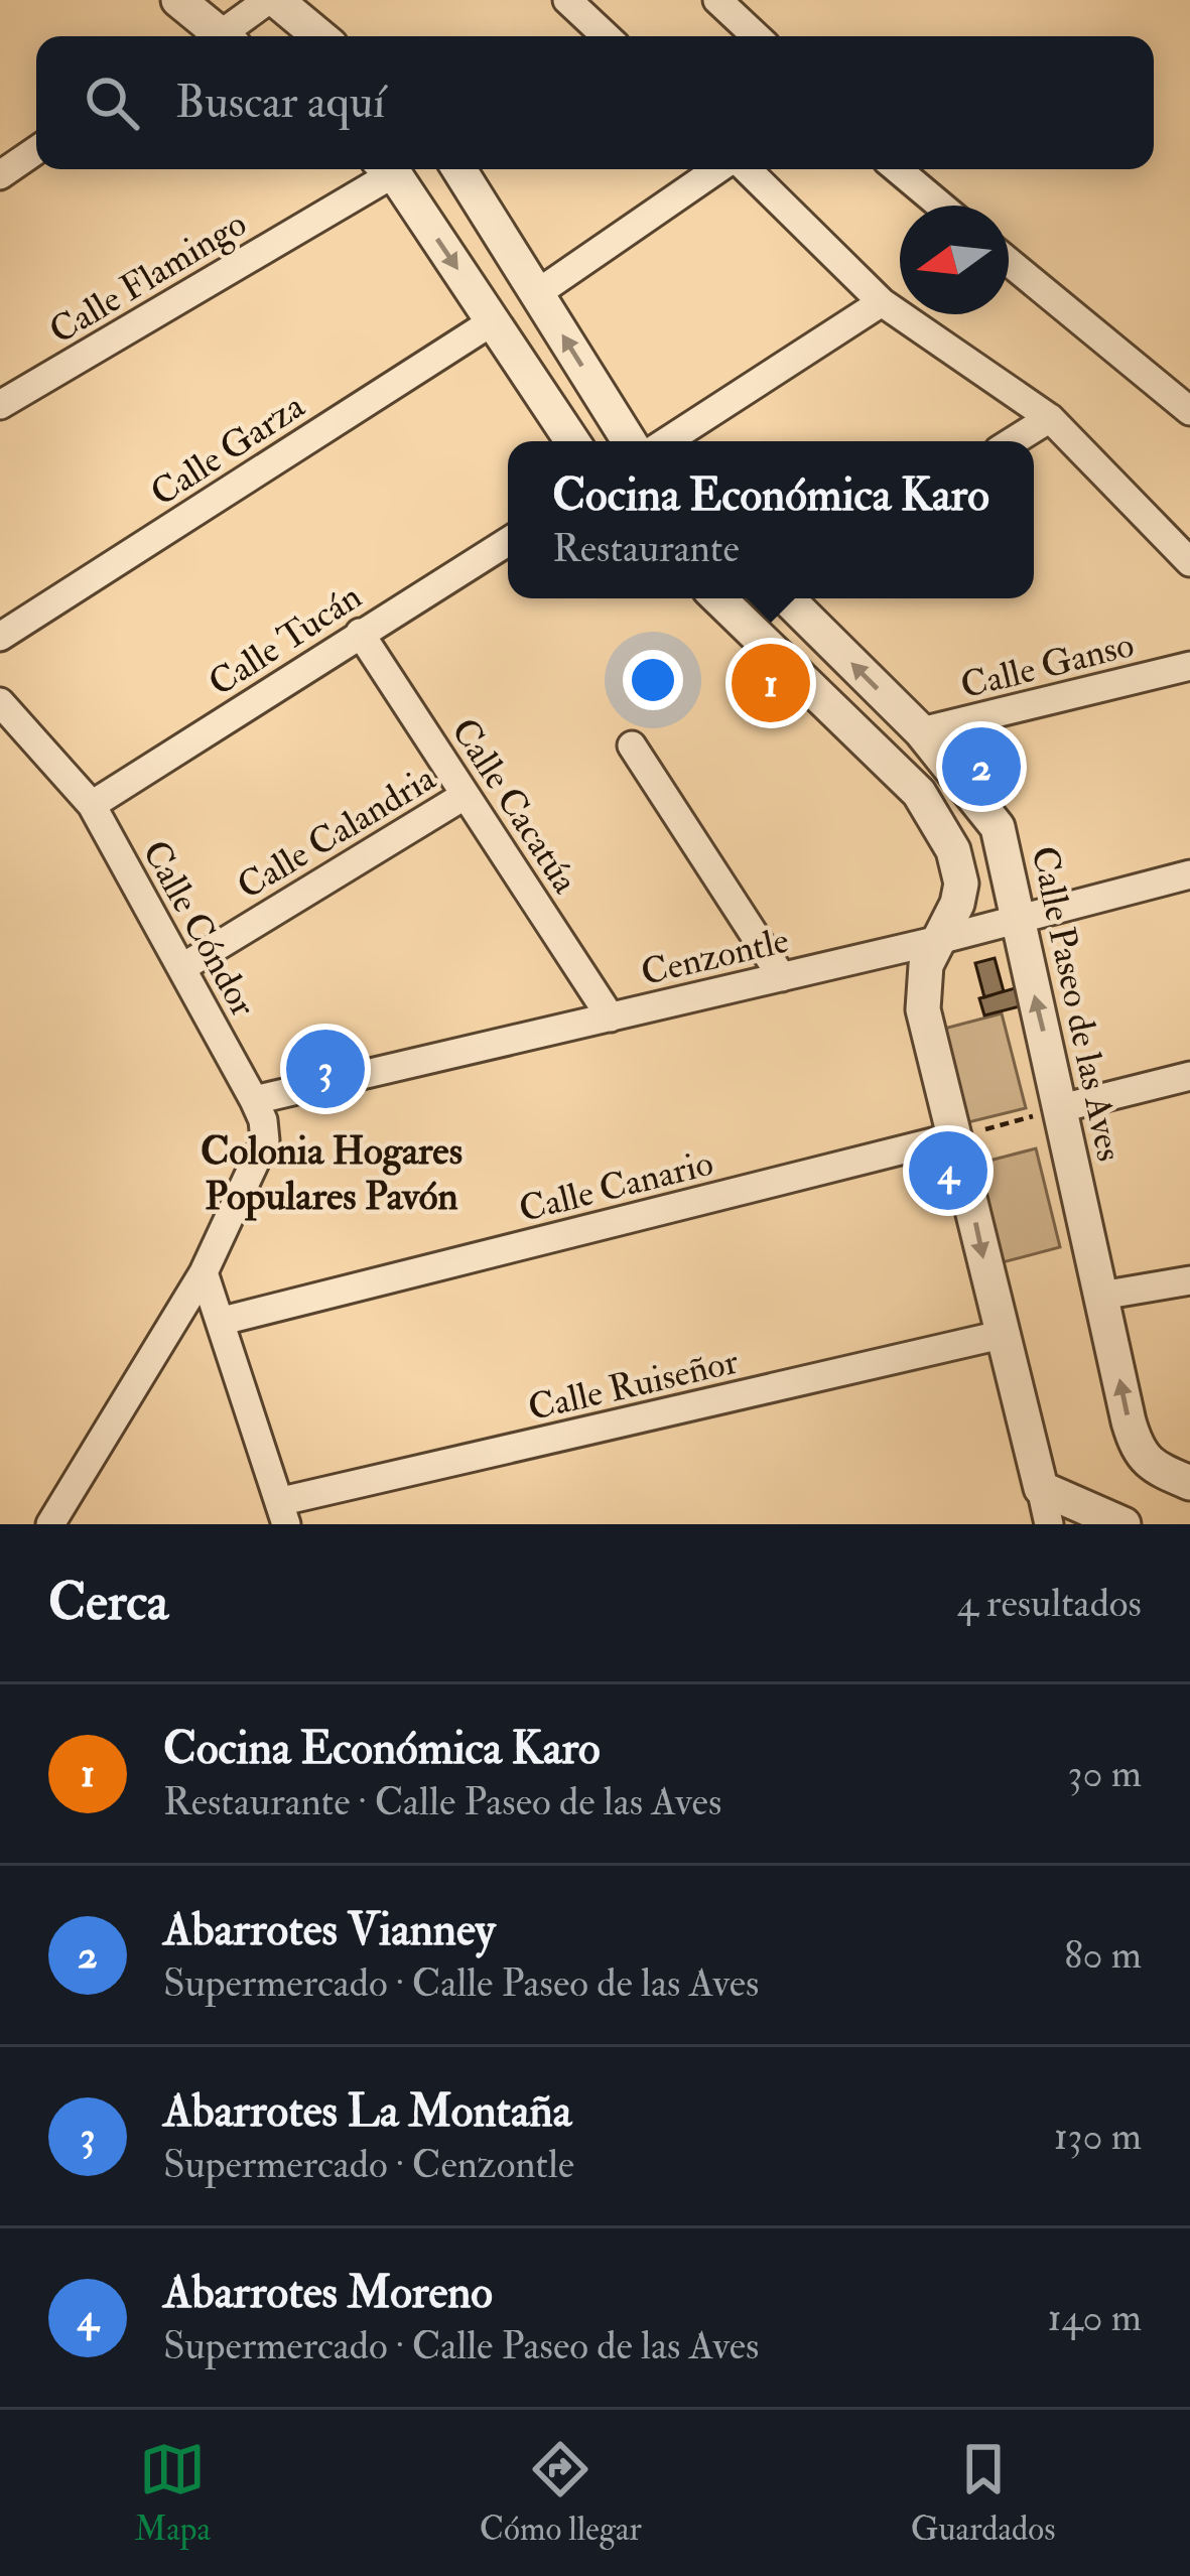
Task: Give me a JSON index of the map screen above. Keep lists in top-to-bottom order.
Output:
{
  "streets": {
    "street": [
      "Calle Flamingo",
      "Calle Garza",
      "Calle Tucán",
      "Calle Ganso",
      "Calle Cacatúa",
      "Calle Calandria",
      "Calle Cóndor",
      "Cenzontle",
      "Calle Paseo de las Aves",
      "Calle Canario",
      "Calle Ruiseñor"
    ]
  },
  "crossings": [
    ["Calle Tucán", "Calle Cacatúa"],
    ["Calle Tucán", "Calle Cóndor"],
    ["Calle Ganso", "Calle Paseo de las Aves"],
    ["Calle Cacatúa", "Calle Calandria"],
    ["Calle Cacatúa", "Cenzontle"],
    ["Calle Calandria", "Calle Cóndor"],
    ["Calle Cóndor", "Cenzontle"],
    ["Cenzontle", "Calle Paseo de las Aves"]
  ],
  "districts": ["Colonia Hogares Populares Pavón"],
  "north": "left",
  "page": {
    "search": "Buscar aquí",
    "popup": ["Cocina Económica Karo", "Restaurante"],
    "pins": [
      "1",
      "2",
      "3",
      "4"
    ],
    "heading": ["Cerca", "4 resultados"],
    "list": [
      {
        "mark": "1",
        "name": "Cocina Económica Karo",
        "note": "Restaurante · Calle Paseo de las Aves",
        "value": "30 m"
      },
      {
        "mark": "2",
        "name": "Abarrotes Vianney",
        "note": "Supermercado · Calle Paseo de las Aves",
        "value": "80 m"
      },
      {
        "mark": "3",
        "name": "Abarrotes La Montaña",
        "note": "Supermercado · Cenzontle",
        "value": "130 m"
      },
      {
        "mark": "4",
        "name": "Abarrotes Moreno",
        "note": "Supermercado · Calle Paseo de las Aves",
        "value": "140 m"
      }
    ],
    "nav": ["Mapa", "Cómo llegar", "Guardados"]
  }
}
